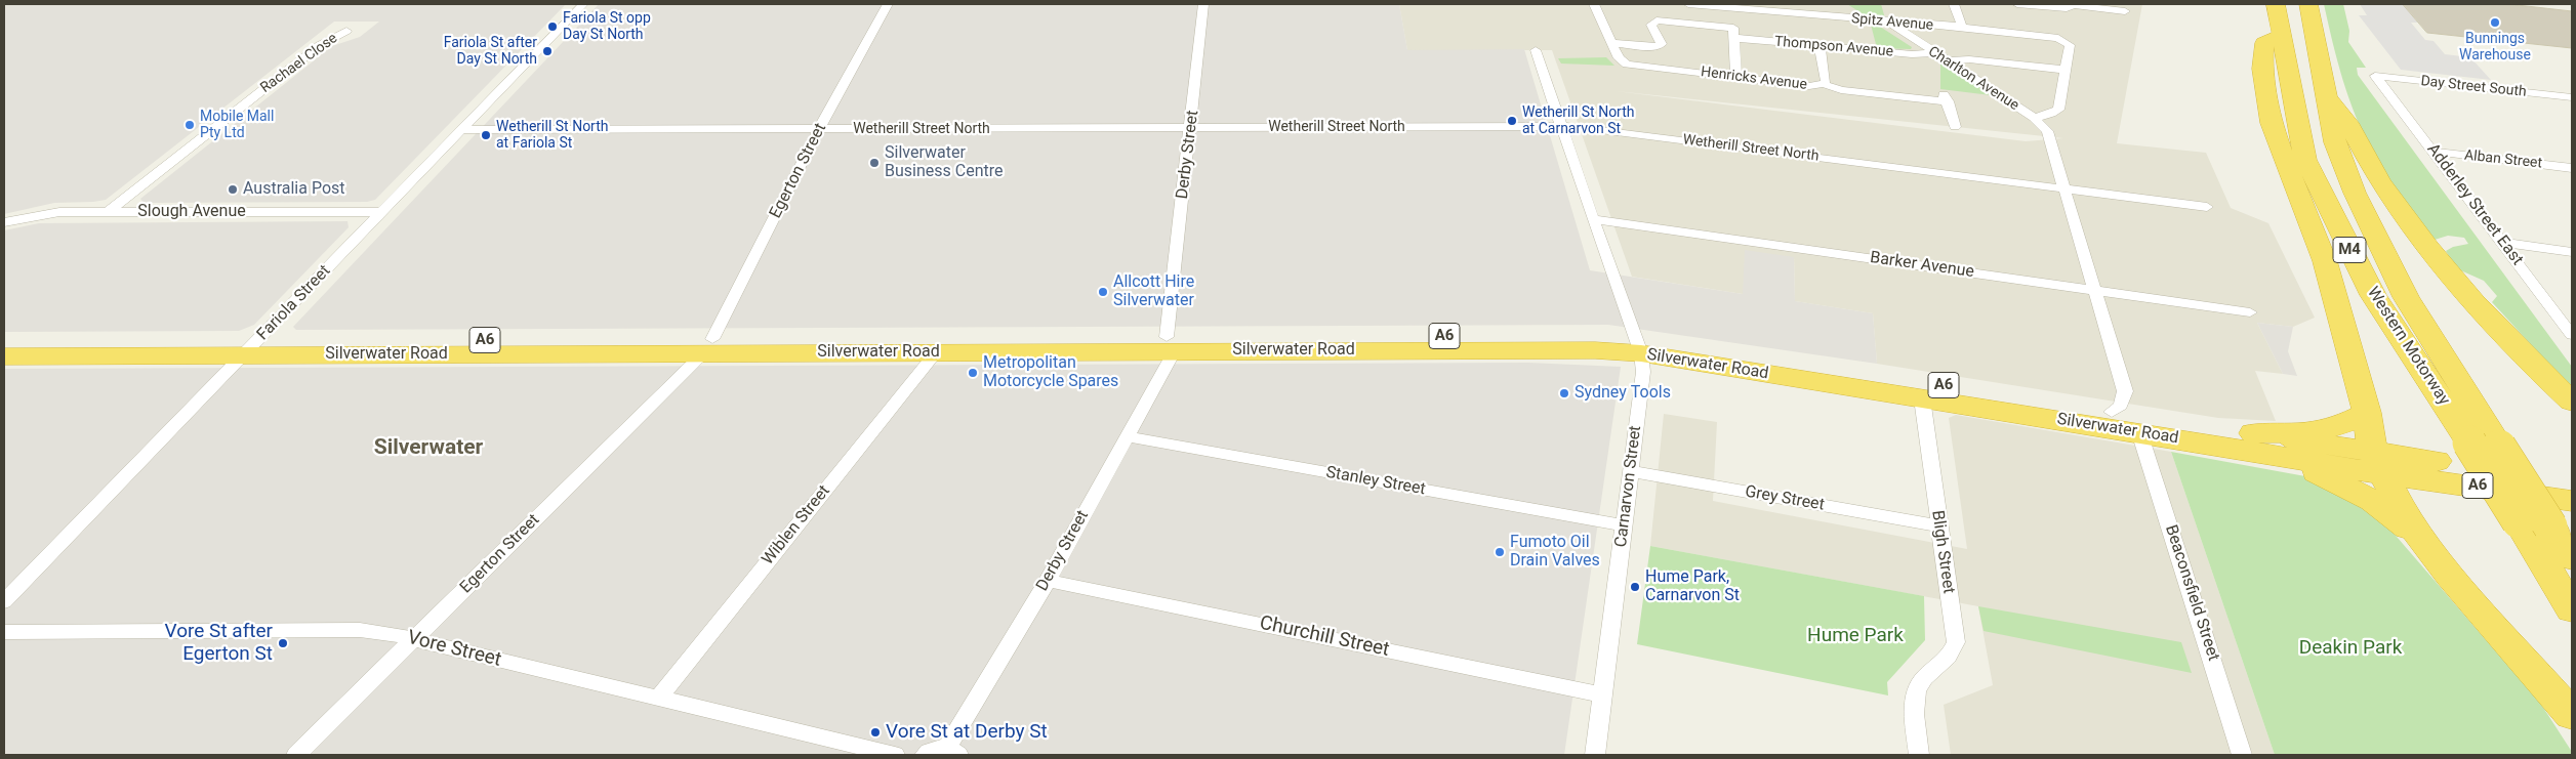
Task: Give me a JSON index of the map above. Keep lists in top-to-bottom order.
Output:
{
  "streets": {
    "highway": [
      "M4",
      "A6",
      "Western Motorway",
      "Silverwater Road"
    ],
    "street": [
      "Spitz Avenue",
      "Thompson Avenue",
      "Rachael Close",
      "Henricks Avenue",
      "Charlton Avenue",
      "Day Street South",
      "Wetherill Street North",
      "Derby Street",
      "Alban Street",
      "Egerton Street",
      "Adderley Street East",
      "Slough Avenue",
      "Barker Avenue",
      "Fariola Street",
      "Stanley Street",
      "Carnarvon Street",
      "Grey Street",
      "Wiblen Street",
      "Bligh Street",
      "Beaconsfield Street",
      "Churchill Street",
      "Vore Street"
    ]
  },
  "crossings": [
    ["Spitz Avenue", "Charlton Avenue"],
    ["Thompson Avenue", "Henricks Avenue"],
    ["Thompson Avenue", "Charlton Avenue"],
    ["Rachael Close", "Slough Avenue"],
    ["Day Street South", "Adderley Street East"],
    ["Wetherill Street North", "Derby Street"],
    ["Wetherill Street North", "Egerton Street"],
    ["Wetherill Street North", "Fariola Street"],
    ["Wetherill Street North", "Carnarvon Street"],
    ["Derby Street", "Silverwater Road"],
    ["Derby Street", "Stanley Street"],
    ["Derby Street", "Churchill Street"],
    ["Alban Street", "Adderley Street East"],
    ["Egerton Street", "Silverwater Road"],
    ["Egerton Street", "Vore Street"],
    ["Slough Avenue", "Fariola Street"],
    ["Barker Avenue", "Carnarvon Street"],
    ["Fariola Street", "Silverwater Road"],
    ["Silverwater Road", "Carnarvon Street"],
    ["Silverwater Road", "Wiblen Street"],
    ["Silverwater Road", "Bligh Street"],
    ["Silverwater Road", "Beaconsfield Street"],
    ["Stanley Street", "Carnarvon Street"],
    ["Carnarvon Street", "Grey Street"],
    ["Carnarvon Street", "Churchill Street"],
    ["Grey Street", "Bligh Street"],
    ["Wiblen Street", "Vore Street"]
  ],
  "districts": ["Silverwater"],
  "parks": ["Hume Park", "Deakin Park"],
  "places": [
    "Bunnings Warehouse",
    "Fariola St opp Day St North",
    "Fariola St after Day St North",
    "Wetherill St North at Carnarvon St",
    "Mobile Mall Pty Ltd",
    "Wetherill St North at Fariola St",
    "Silverwater Business Centre",
    "Australia Post",
    "Allcott Hire Silverwater",
    "Metropolitan Motorcycle Spares",
    "Sydney Tools",
    "Fumoto Oil Drain Valves",
    "Hume Park, Carnarvon St",
    "Vore St after Egerton St",
    "Vore St at Derby St"
  ]
}
